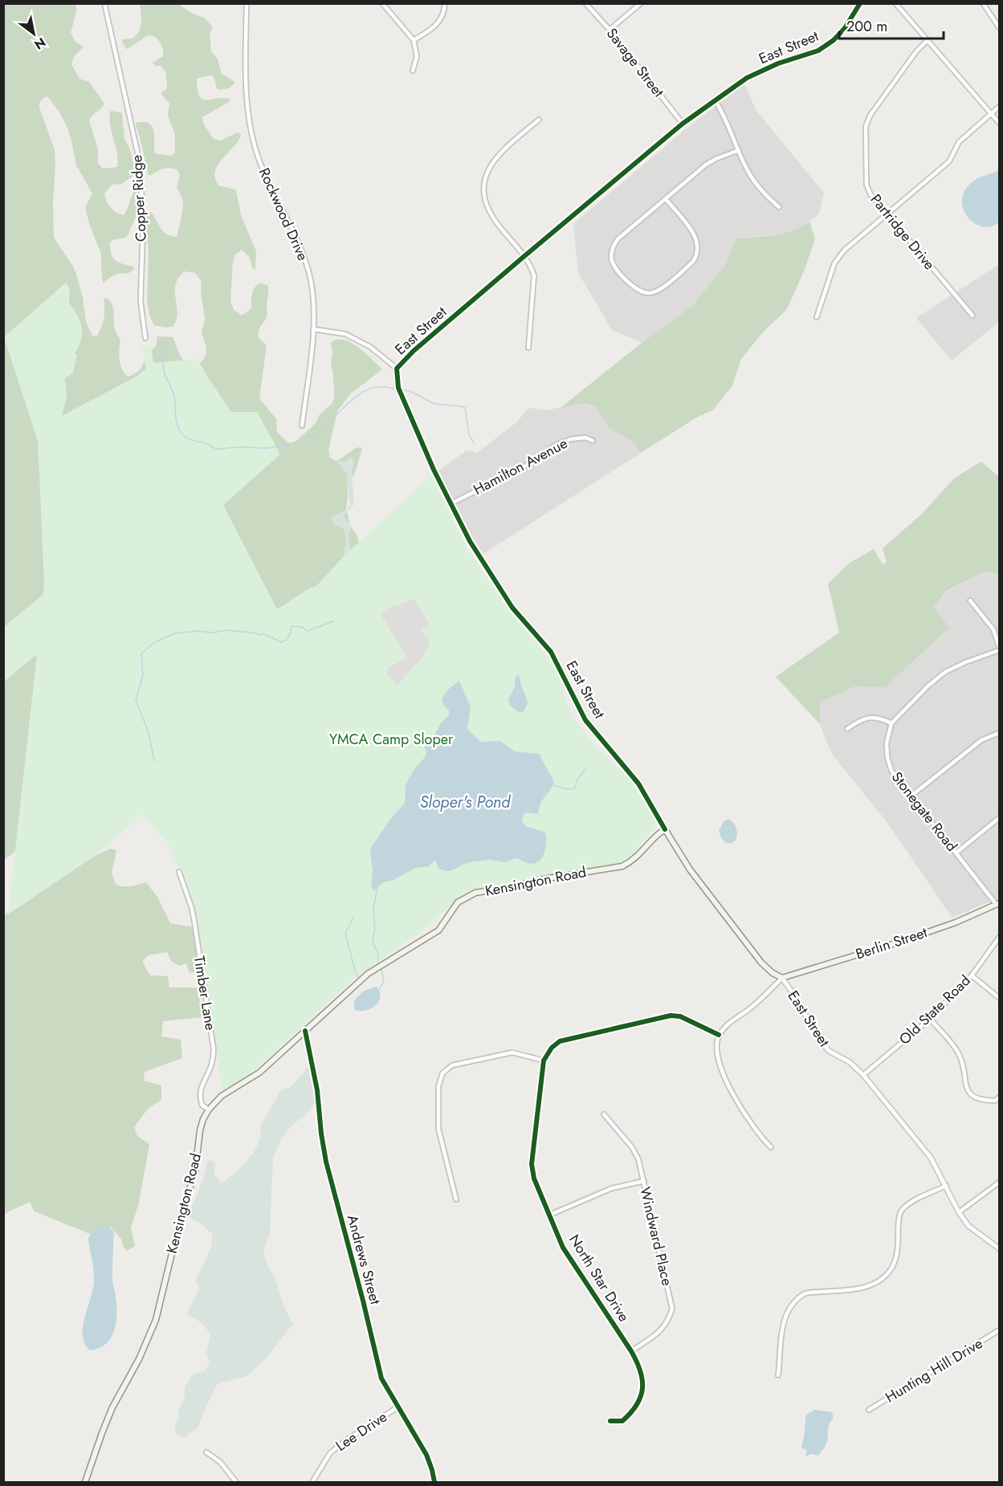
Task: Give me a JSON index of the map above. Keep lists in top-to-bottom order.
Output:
{
  "streets": {
    "main road": ["East Street", "Kensington Road", "Berlin Street"],
    "street": [
      "Savage Street",
      "Copper Ridge",
      "Rockwood Drive",
      "Partridge Drive",
      "Hamilton Avenue",
      "Stonegate Road",
      "Timber Lane",
      "Old State Road",
      "Windward Place",
      "Andrews Street",
      "North Star Drive",
      "Hunting Hill Drive",
      "Lee Drive"
    ]
  },
  "crossings": [
    ["East Street", "Savage Street"],
    ["East Street", "Hamilton Avenue"],
    ["East Street", "Kensington Road"],
    ["East Street", "Berlin Street"],
    ["East Street", "Old State Road"],
    ["Stonegate Road", "Berlin Street"],
    ["Kensington Road", "Timber Lane"],
    ["Kensington Road", "Andrews Street"],
    ["Windward Place", "North Star Drive"],
    ["Andrews Street", "Lee Drive"]
  ],
  "water": ["Sloper's Pond"],
  "parks": ["YMCA Camp Sloper"],
  "scale_bar": "200 m",
  "north": "bottom right"
}
